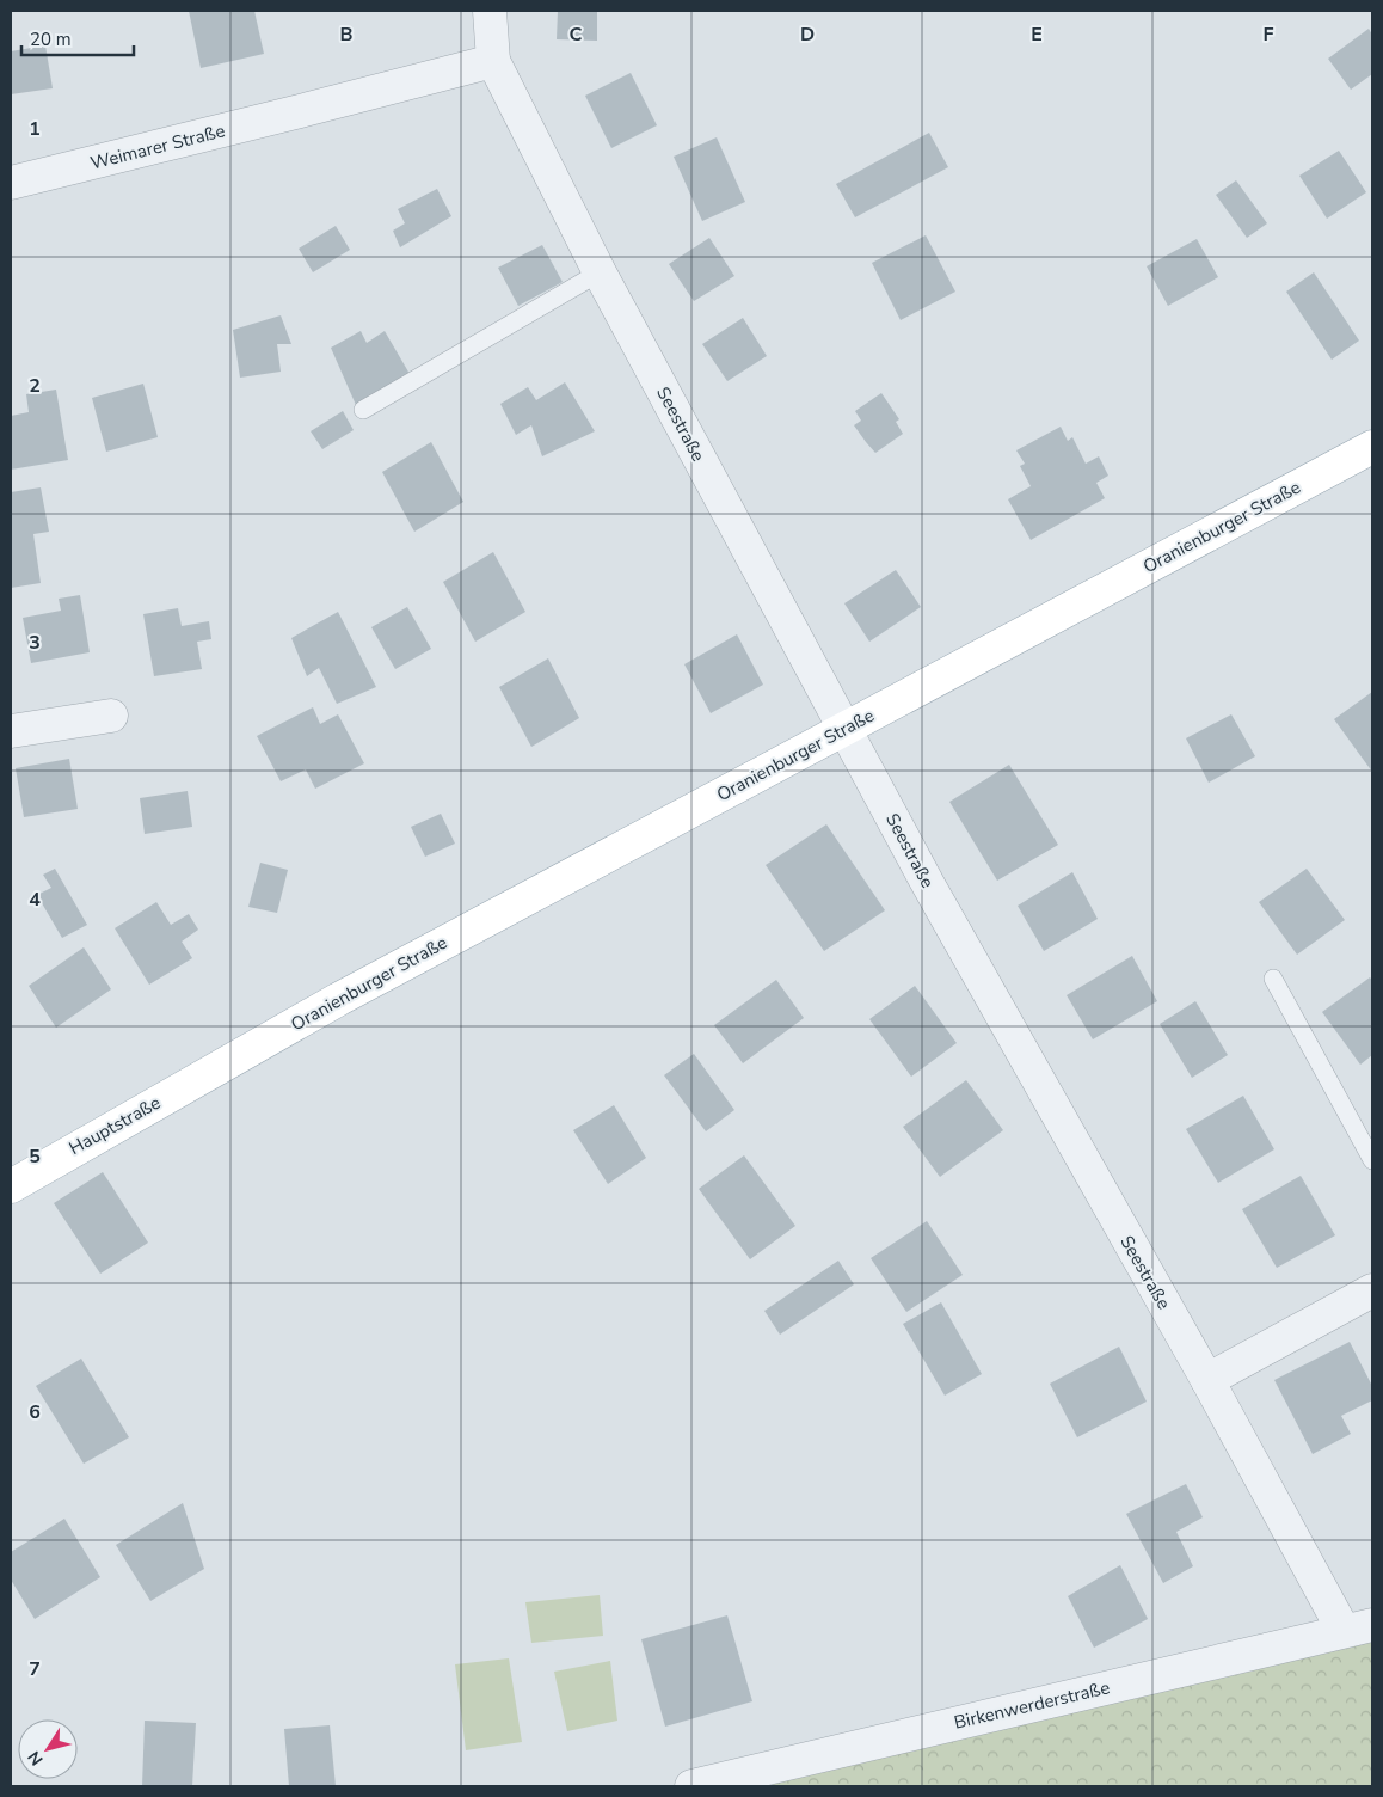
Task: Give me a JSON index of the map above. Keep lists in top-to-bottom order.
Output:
{
  "streets": {
    "main road": ["Oranienburger Straße", "Hauptstraße"],
    "street": ["Weimarer Straße", "Seestraße", "Birkenwerderstraße"]
  },
  "crossings": [
    ["Weimarer Straße", "Seestraße"],
    ["Seestraße", "Oranienburger Straße"],
    ["Seestraße", "Birkenwerderstraße"],
    ["Oranienburger Straße", "Hauptstraße"]
  ],
  "scale_bar": "20 m",
  "north": "bottom left",
  "grid": {
    "columns": [
      "B",
      "C",
      "D",
      "E",
      "F"
    ],
    "rows": [
      "1",
      "2",
      "3",
      "4",
      "5",
      "6",
      "7"
    ]
  }
}
